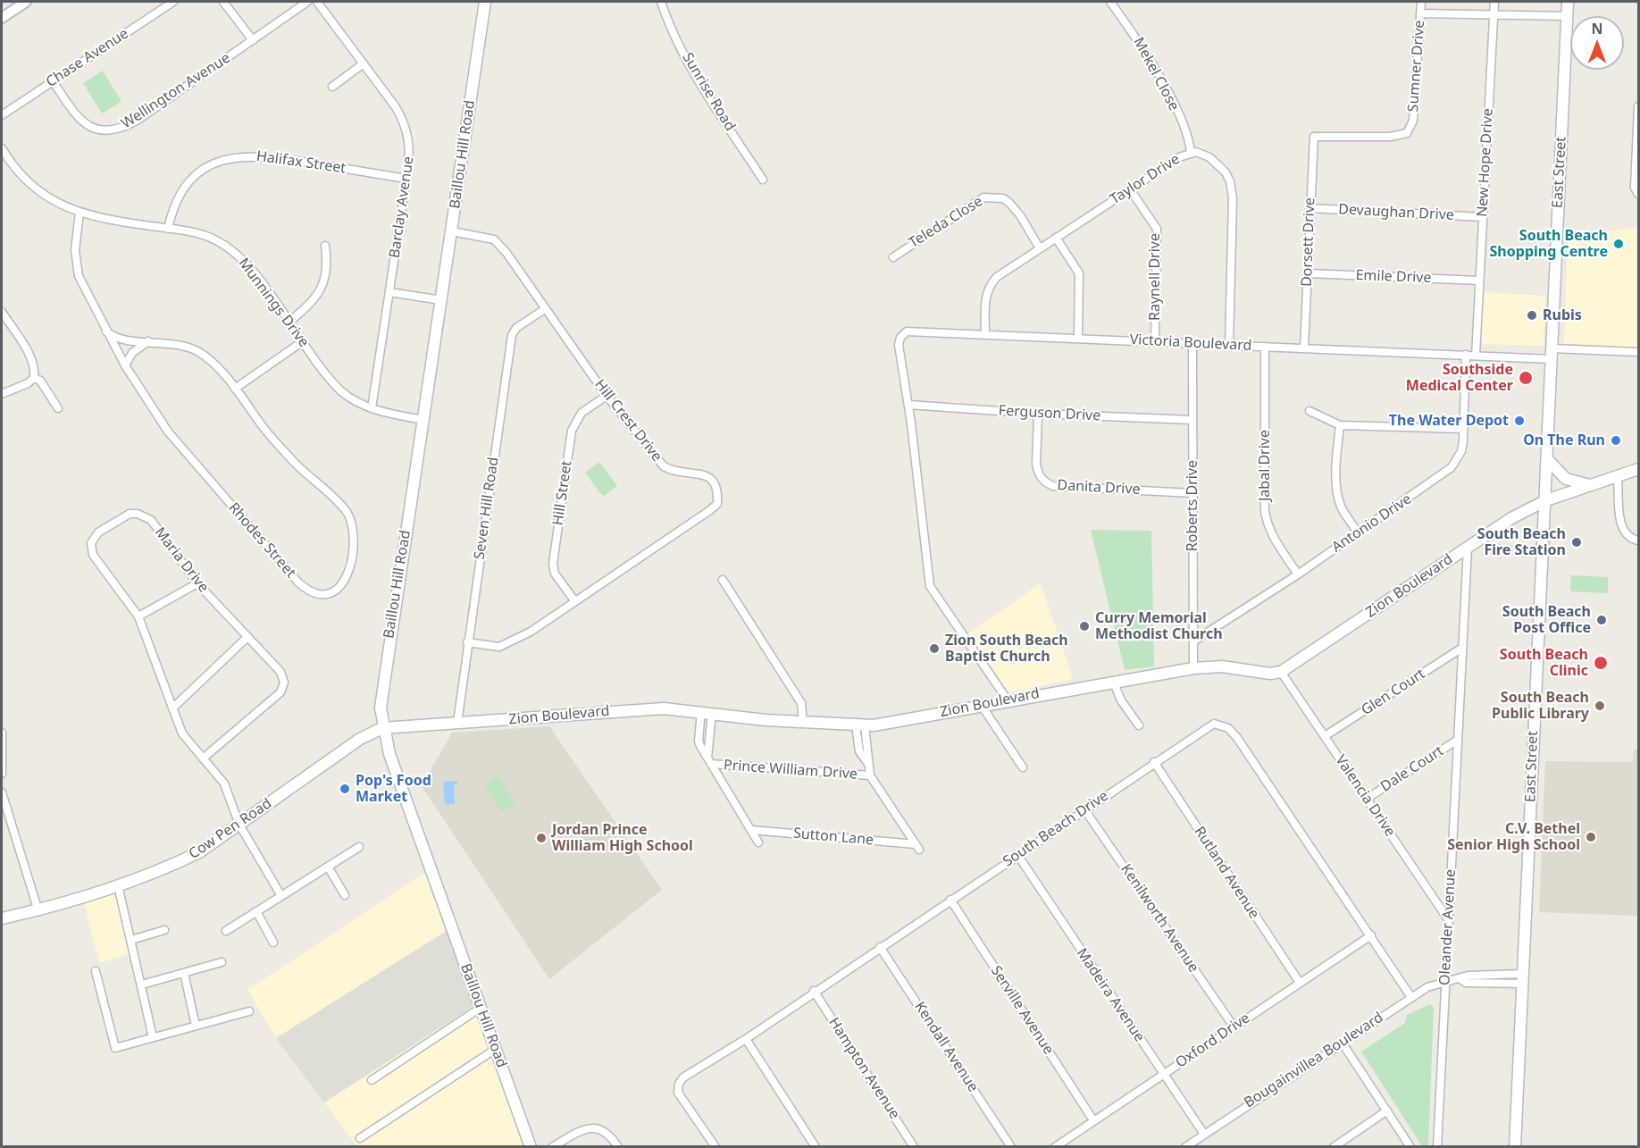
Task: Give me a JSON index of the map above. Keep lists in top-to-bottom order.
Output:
{
  "streets": {
    "main road": [
      "Baillou Hill Road",
      "East Street",
      "Zion Boulevard",
      "Cow Pen Road"
    ],
    "street": [
      "Chase Avenue",
      "Sumner Drive",
      "Mekel Close",
      "Wellington Avenue",
      "Sunrise Road",
      "Halifax Street",
      "New Hope Drive",
      "Taylor Drive",
      "Barclay Avenue",
      "Devaughan Drive",
      "Teleda Close",
      "Dorsett Drive",
      "Raynell Drive",
      "Emile Drive",
      "Munnings Drive",
      "Victoria Boulevard",
      "Ferguson Drive",
      "Hill Crest Drive",
      "Jabal Drive",
      "Danita Drive",
      "Hill Street",
      "Roberts Drive",
      "Seven Hill Road",
      "Antonio Drive",
      "Rhodes Street",
      "Maria Drive",
      "Glen Court",
      "Dale Court",
      "Prince William Drive",
      "Valencia Drive",
      "South Beach Drive",
      "Sutton Lane",
      "Rutland Avenue",
      "Kenilworth Avenue",
      "Oleander Avenue",
      "Madeira Avenue",
      "Serville Avenue",
      "Oxford Drive",
      "Kendall Avenue",
      "Bougainvillea Boulevard",
      "Hampton Avenue"
    ]
  },
  "crossings": [
    ["Chase Avenue", "Wellington Avenue"],
    ["Sumner Drive", "Dorsett Drive"],
    ["Mekel Close", "Taylor Drive"],
    ["Baillou Hill Road", "Munnings Drive"],
    ["Baillou Hill Road", "Hill Crest Drive"],
    ["Baillou Hill Road", "Zion Boulevard"],
    ["Baillou Hill Road", "Cow Pen Road"],
    ["Halifax Street", "Barclay Avenue"],
    ["Halifax Street", "Munnings Drive"],
    ["New Hope Drive", "Devaughan Drive"],
    ["New Hope Drive", "Emile Drive"],
    ["New Hope Drive", "Victoria Boulevard"],
    ["East Street", "Victoria Boulevard"],
    ["East Street", "Zion Boulevard"],
    ["East Street", "Bougainvillea Boulevard"],
    ["Taylor Drive", "Teleda Close"],
    ["Taylor Drive", "Raynell Drive"],
    ["Taylor Drive", "Victoria Boulevard"],
    ["Barclay Avenue", "Munnings Drive"],
    ["Devaughan Drive", "Dorsett Drive"],
    ["Dorsett Drive", "Emile Drive"],
    ["Dorsett Drive", "Victoria Boulevard"],
    ["Raynell Drive", "Victoria Boulevard"],
    ["Munnings Drive", "Rhodes Street"],
    ["Victoria Boulevard", "Ferguson Drive"],
    ["Victoria Boulevard", "Jabal Drive"],
    ["Victoria Boulevard", "Roberts Drive"],
    ["Victoria Boulevard", "Antonio Drive"],
    ["Ferguson Drive", "Danita Drive"],
    ["Ferguson Drive", "Roberts Drive"],
    ["Hill Crest Drive", "Hill Street"],
    ["Hill Crest Drive", "Seven Hill Road"],
    ["Jabal Drive", "Antonio Drive"],
    ["Danita Drive", "Roberts Drive"],
    ["Roberts Drive", "Antonio Drive"],
    ["Roberts Drive", "Zion Boulevard"],
    ["Seven Hill Road", "Zion Boulevard"],
    ["Maria Drive", "Cow Pen Road"],
    ["Zion Boulevard", "Valencia Drive"],
    ["Zion Boulevard", "Cow Pen Road"],
    ["Zion Boulevard", "Oleander Avenue"],
    ["Glen Court", "Valencia Drive"],
    ["Glen Court", "Oleander Avenue"],
    ["Dale Court", "Valencia Drive"],
    ["Dale Court", "Oleander Avenue"],
    ["Prince William Drive", "Sutton Lane"],
    ["Valencia Drive", "Oleander Avenue"],
    ["South Beach Drive", "Rutland Avenue"],
    ["South Beach Drive", "Kenilworth Avenue"],
    ["South Beach Drive", "Madeira Avenue"],
    ["South Beach Drive", "Serville Avenue"],
    ["South Beach Drive", "Oxford Drive"],
    ["South Beach Drive", "Kendall Avenue"],
    ["South Beach Drive", "Bougainvillea Boulevard"],
    ["South Beach Drive", "Hampton Avenue"],
    ["Rutland Avenue", "Oxford Drive"],
    ["Kenilworth Avenue", "Oxford Drive"],
    ["Oleander Avenue", "Bougainvillea Boulevard"],
    ["Madeira Avenue", "Oxford Drive"],
    ["Madeira Avenue", "Bougainvillea Boulevard"],
    ["Serville Avenue", "Oxford Drive"]
  ],
  "places": [
    "South Beach Shopping Centre",
    "Rubis",
    "Southside Medical Center",
    "The Water Depot",
    "On The Run",
    "South Beach Fire Station",
    "South Beach Post Office",
    "Curry Memorial Methodist Church",
    "Zion South Beach Baptist Church",
    "South Beach Clinic",
    "South Beach Public Library",
    "Pop's Food Market",
    "C.V. Bethel Senior High School",
    "Jordan Prince William High School"
  ],
  "north": "top"
}
